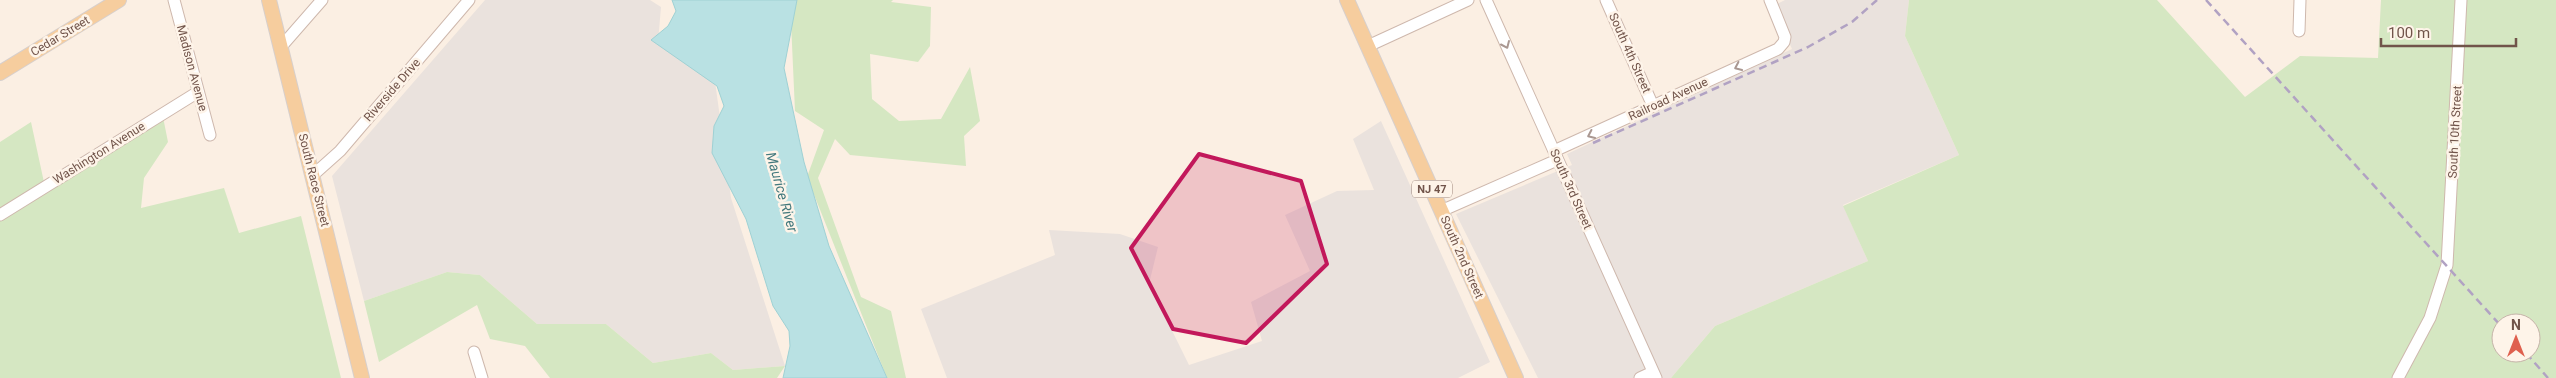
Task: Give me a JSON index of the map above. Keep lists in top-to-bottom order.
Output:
{
  "streets": {
    "main road": [
      "Cedar Street",
      "South Race Street",
      "NJ 47",
      "South 2nd Street"
    ],
    "street": [
      "South 4th Street",
      "Madison Avenue",
      "Riverside Drive",
      "Railroad Avenue",
      "South 10th Street",
      "Washington Avenue",
      "South 3rd Street"
    ]
  },
  "crossings": [
    ["South 4th Street", "Railroad Avenue"],
    ["Madison Avenue", "Washington Avenue"],
    ["Riverside Drive", "South Race Street"],
    ["Railroad Avenue", "South 3rd Street"],
    ["Railroad Avenue", "South 2nd Street"]
  ],
  "one_way": ["Railroad Avenue", "South 3rd Street"],
  "water": ["Maurice River"],
  "scale_bar": "100 m",
  "north": "top"
}
